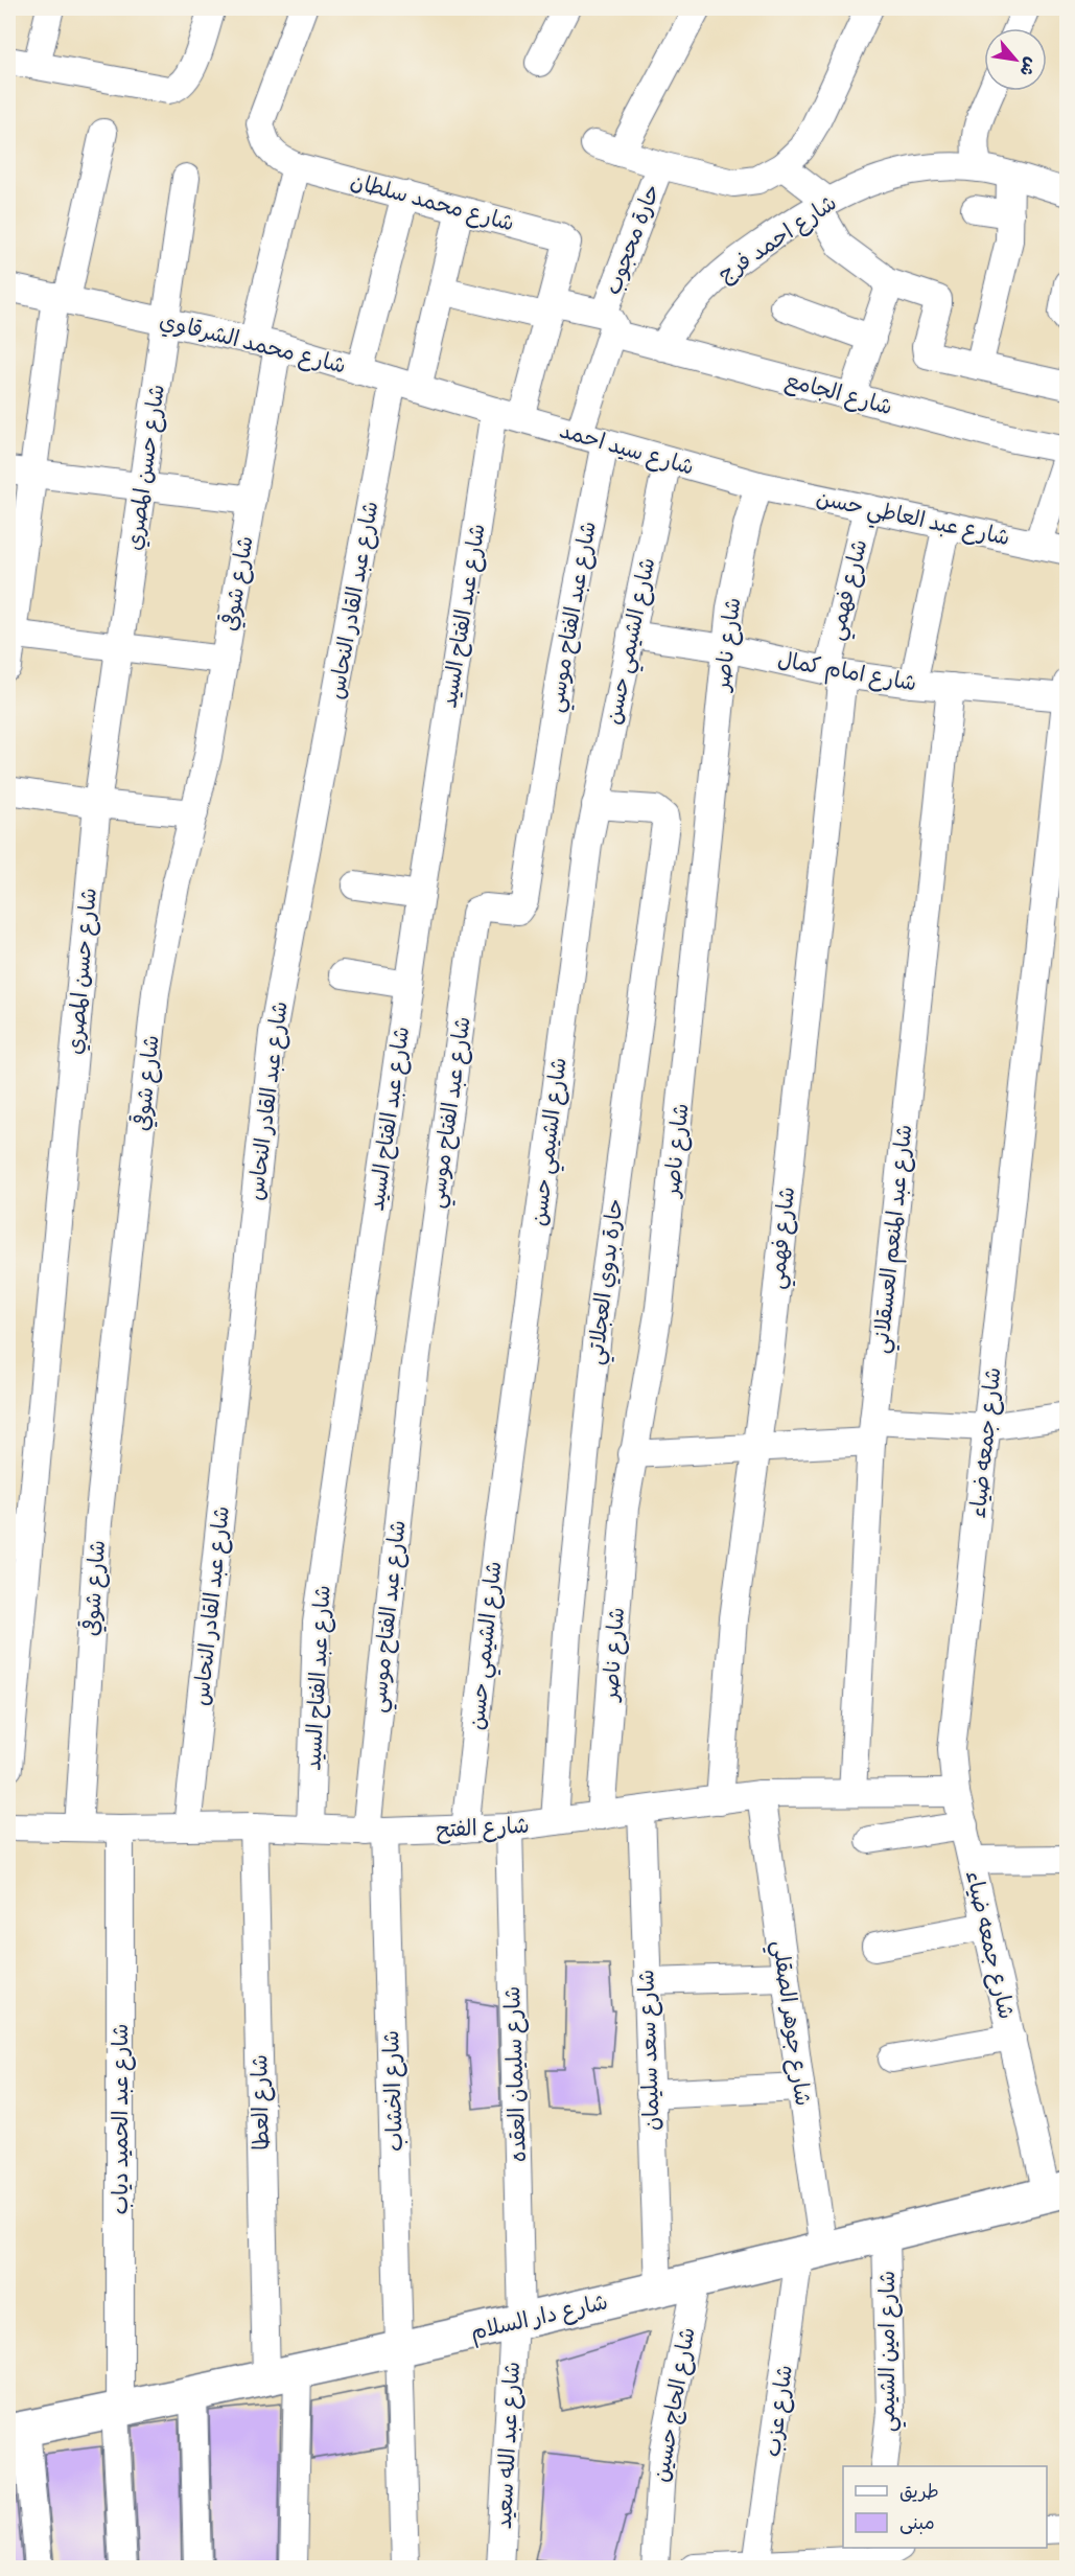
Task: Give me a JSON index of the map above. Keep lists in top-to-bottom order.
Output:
{
  "streets": {
    "main road": ["شارع دار السلام"],
    "street": [
      "شارع محمد سلطان",
      "شارع احمد فرج",
      "حارة محجوب",
      "شارع محمد الشرقاوي",
      "شارع الجامع",
      "شارع سيد احمد",
      "شارع حسن المصري",
      "شارع عبد العاطي حسن",
      "شارع شوقي",
      "شارع فهمي",
      "شارع عبد القادر النحاس",
      "شارع عبد الفتاح السيد",
      "شارع عبد الفتاح موسي",
      "شارع الشيمي حسن",
      "شارع ناصر",
      "شارع امام كمال",
      "شارع عبد المنعم العسقلاني",
      "حارة بدوي العجلاتي",
      "شارع جمعه ضياء",
      "شارع الفتح",
      "شارع جوهر الصقلي",
      "شارع سعد سليمان",
      "شارع سليمان العقده",
      "شارع الخشاب",
      "شارع العطا",
      "شارع عبد الحميد دياب",
      "شارع امين الشيمي",
      "شارع الحاج حسين",
      "شارع عزب",
      "شارع عبد الله سعيد"
    ]
  },
  "crossings": [
    ["شارع محمد سلطان", "شارع الجامع"],
    ["شارع محمد سلطان", "شارع سيد احمد"],
    ["شارع محمد سلطان", "شارع شوقي"],
    ["شارع محمد سلطان", "شارع عبد القادر النحاس"],
    ["شارع احمد فرج", "شارع الجامع"],
    ["حارة محجوب", "شارع الجامع"],
    ["حارة محجوب", "شارع سيد احمد"],
    ["حارة محجوب", "شارع عبد الفتاح موسي"],
    ["شارع محمد الشرقاوي", "شارع سيد احمد"],
    ["شارع محمد الشرقاوي", "شارع حسن المصري"],
    ["شارع محمد الشرقاوي", "شارع شوقي"],
    ["شارع محمد الشرقاوي", "شارع عبد القادر النحاس"],
    ["شارع محمد الشرقاوي", "شارع عبد الفتاح السيد"],
    ["شارع سيد احمد", "شارع عبد العاطي حسن"],
    ["شارع سيد احمد", "شارع عبد الفتاح السيد"],
    ["شارع سيد احمد", "شارع عبد الفتاح موسي"],
    ["شارع سيد احمد", "شارع الشيمي حسن"],
    ["شارع سيد احمد", "شارع ناصر"],
    ["شارع عبد العاطي حسن", "شارع فهمي"],
    ["شارع عبد العاطي حسن", "شارع ناصر"],
    ["شارع شوقي", "شارع الفتح"],
    ["شارع فهمي", "شارع امام كمال"],
    ["شارع فهمي", "شارع الفتح"],
    ["شارع عبد القادر النحاس", "شارع الفتح"],
    ["شارع عبد الفتاح السيد", "شارع الفتح"],
    ["شارع عبد الفتاح موسي", "شارع الفتح"],
    ["شارع عبد الفتاح موسي", "شارع الخشاب"],
    ["شارع الشيمي حسن", "شارع امام كمال"],
    ["شارع الشيمي حسن", "حارة بدوي العجلاتي"],
    ["شارع الشيمي حسن", "شارع الفتح"],
    ["شارع ناصر", "شارع امام كمال"],
    ["شارع ناصر", "شارع الفتح"],
    ["شارع امام كمال", "شارع عبد المنعم العسقلاني"],
    ["شارع امام كمال", "شارع جمعه ضياء"],
    ["شارع عبد المنعم العسقلاني", "شارع الفتح"],
    ["حارة بدوي العجلاتي", "شارع الفتح"],
    ["شارع جمعه ضياء", "شارع الفتح"],
    ["شارع جمعه ضياء", "شارع دار السلام"],
    ["شارع الفتح", "شارع جوهر الصقلي"],
    ["شارع الفتح", "شارع سعد سليمان"],
    ["شارع الفتح", "شارع سليمان العقده"],
    ["شارع الفتح", "شارع الخشاب"],
    ["شارع الفتح", "شارع العطا"],
    ["شارع الفتح", "شارع عبد الحميد دياب"],
    ["شارع جوهر الصقلي", "شارع دار السلام"],
    ["شارع جوهر الصقلي", "شارع عزب"],
    ["شارع سعد سليمان", "شارع دار السلام"],
    ["شارع سليمان العقده", "شارع دار السلام"],
    ["شارع سليمان العقده", "شارع عبد الله سعيد"],
    ["شارع الخشاب", "شارع دار السلام"],
    ["شارع العطا", "شارع دار السلام"],
    ["شارع عبد الحميد دياب", "شارع دار السلام"],
    ["شارع دار السلام", "شارع امين الشيمي"],
    ["شارع دار السلام", "شارع الحاج حسين"],
    ["شارع دار السلام", "شارع عزب"],
    ["شارع دار السلام", "شارع عبد الله سعيد"]
  ],
  "legend": ["طريق", "مبنى"],
  "north": "bottom right"
}
